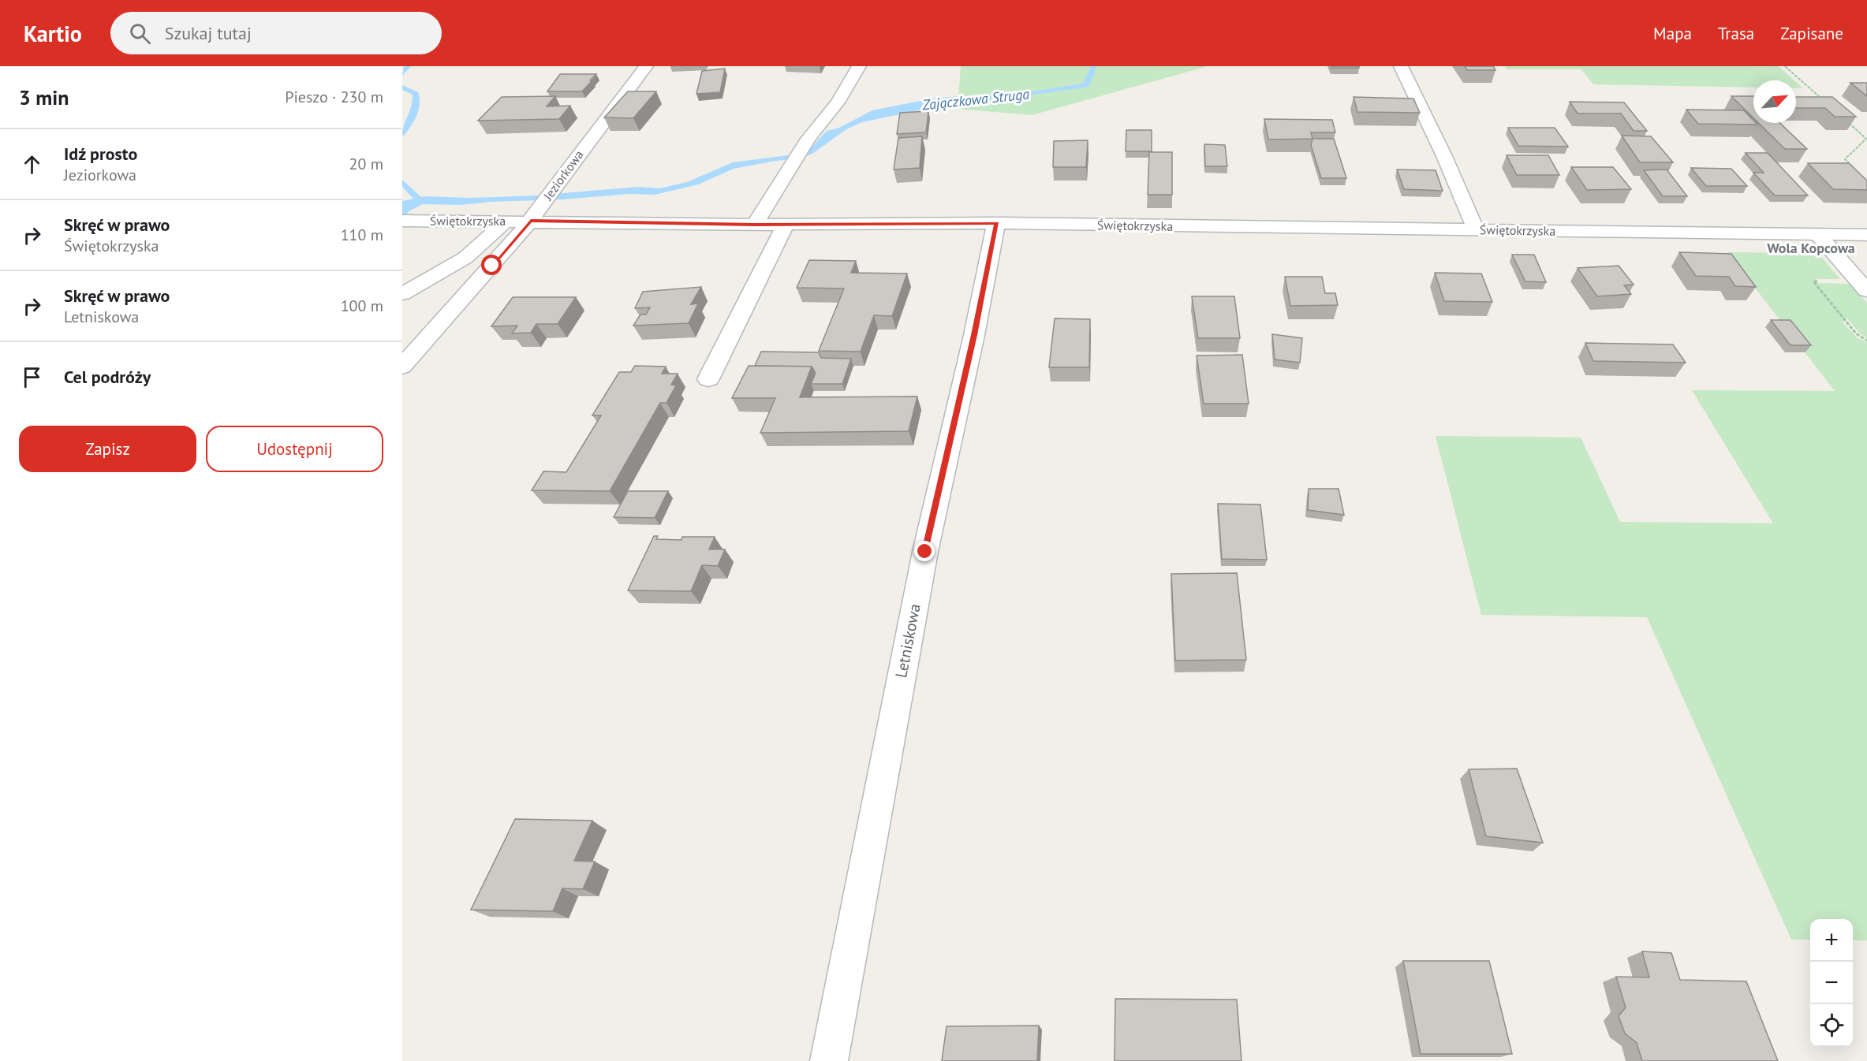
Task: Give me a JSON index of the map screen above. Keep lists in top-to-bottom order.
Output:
{
  "streets": {
    "street": ["Jeziorkowa", "Świętokrzyska", "Letniskowa"]
  },
  "crossings": [
    ["Jeziorkowa", "Świętokrzyska"],
    ["Świętokrzyska", "Letniskowa"]
  ],
  "districts": ["Wola Kopcowa"],
  "water": ["Zajączkowa Struga"],
  "north": "top right",
  "page": {
    "header": "Kartio",
    "search": "Szukaj tutaj",
    "nav": ["Mapa", "Trasa", "Zapisane"],
    "heading": ["3 min", "Pieszo · 230 m"],
    "list": [
      ["Idź prosto", "Jeziorkowa", "20 m"],
      ["Skręć w prawo", "Świętokrzyska", "110 m"],
      ["Skręć w prawo", "Letniskowa", "100 m"],
      "Cel podróży"
    ],
    "buttons": ["Zapisz", "Udostępnij"],
    "map_buttons": ["+", "−"]
  }
}
